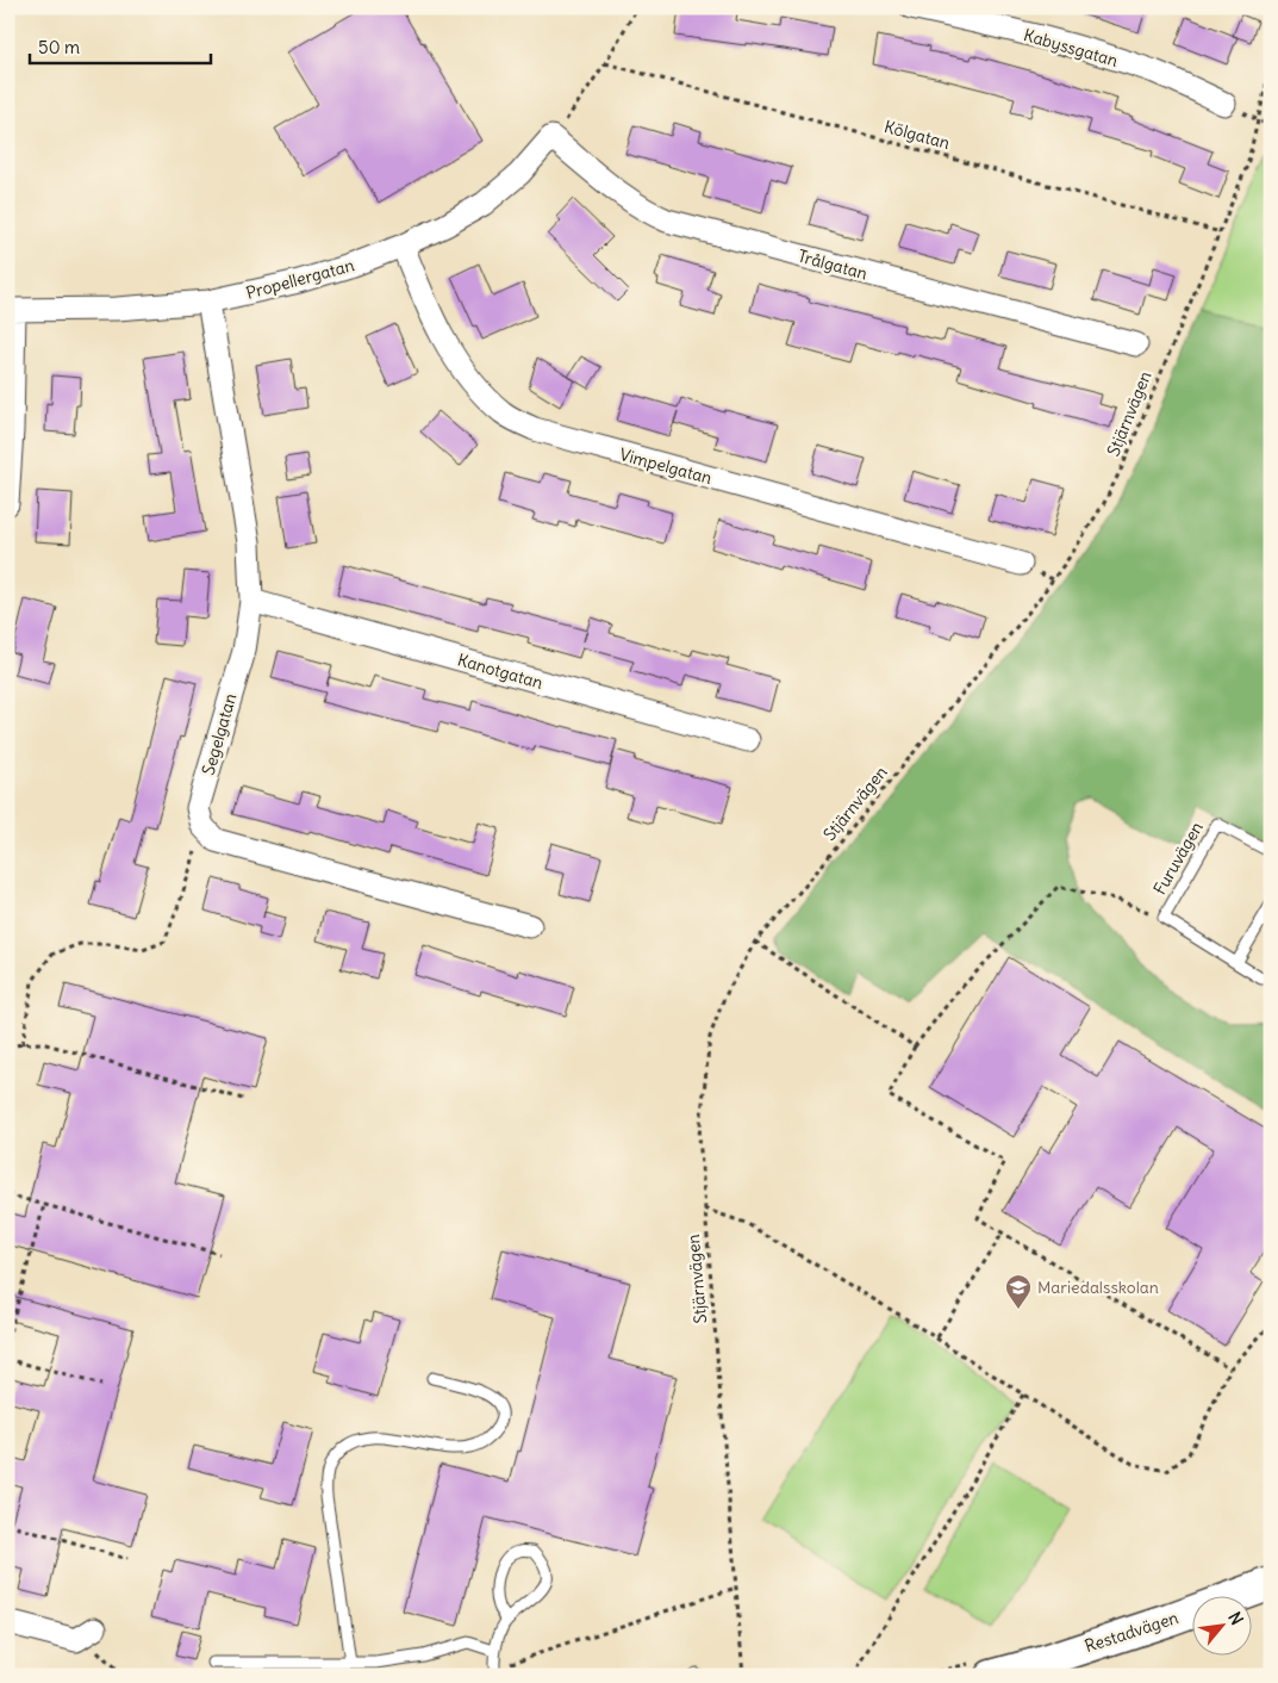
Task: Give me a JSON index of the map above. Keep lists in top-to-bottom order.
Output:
{
  "streets": {
    "street": [
      "Kabyssgatan",
      "Trålgatan",
      "Propellergatan",
      "Vimpelgatan",
      "Kanotgatan",
      "Segelgatan",
      "Restadvägen"
    ],
    "lane": ["Furuvägen"],
    "path": ["Kölgatan", "Stjärnvägen"]
  },
  "crossings": [
    ["Kölgatan", "Stjärnvägen"],
    ["Trålgatan", "Propellergatan"],
    ["Propellergatan", "Vimpelgatan"],
    ["Propellergatan", "Segelgatan"],
    ["Kanotgatan", "Segelgatan"]
  ],
  "places": {
    "school or university": ["Mariedalsskolan"]
  },
  "scale_bar": "50 m",
  "north": "top right"
}
